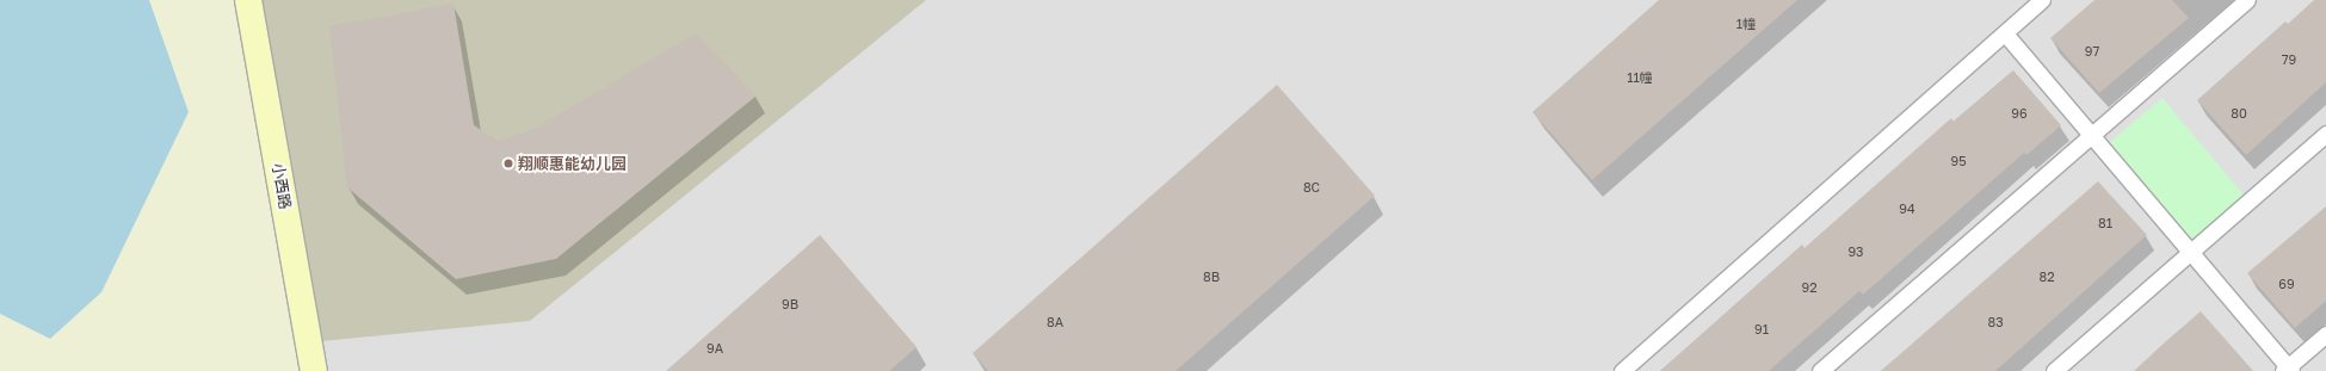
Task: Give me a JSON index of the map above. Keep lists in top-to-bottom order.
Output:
{
  "streets": {
    "street": ["小西路"]
  },
  "places": ["翔顺惠能幼儿园"],
  "house_numbers": [
    "1幢",
    "97",
    "79",
    "11幢",
    "96",
    "80",
    "95",
    "8C",
    "94",
    "81",
    "93",
    "8B",
    "82",
    "69",
    "92",
    "9B",
    "8A",
    "83",
    "91",
    "9A"
  ]
}
